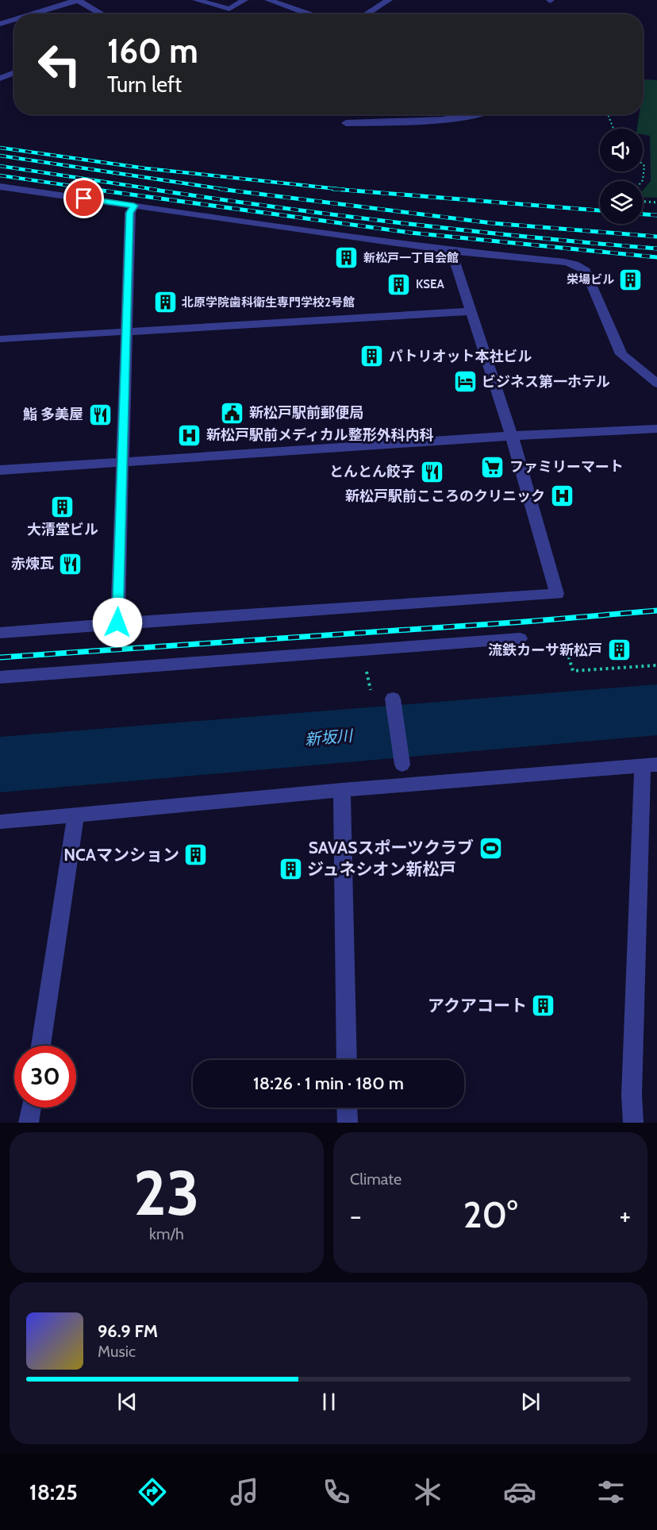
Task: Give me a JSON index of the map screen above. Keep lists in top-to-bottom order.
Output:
{
  "water": ["新坂川"],
  "places": {
    "building": [
      "新松戸一丁目会館",
      "栄場ビル",
      "KSEA",
      "北原学院歯科衛生専門学校2号館",
      "パトリオット本社ビル",
      "大清堂ビル",
      "流鉄カーサ新松戸",
      "NCAマンション",
      "ジュネシオン新松戸",
      "アクアコート"
    ],
    "hotel": ["ビジネス第一ホテル"],
    "public building": ["新松戸駅前郵便局"],
    "restaurant": ["鮨 多美屋", "とんとん餃子", "赤煉瓦"],
    "hospital": ["新松戸駅前メディカル整形外科内科", "新松戸駅前こころのクリニック"],
    "supermarket": ["ファミリーマート"],
    "sports": ["SAVASスポーツクラブ"]
  },
  "page": {
    "turn": ["160 m", "Turn left"],
    "limit": "30",
    "trip": "18:26 · 1 min · 180 m",
    "tile": [
      ["23", "km/h"],
      "Climate"
    ],
    "heat": ["−", "20°", "+"],
    "song": ["96.9 FM", "Music"],
    "tabs": "18:25"
  }
}
